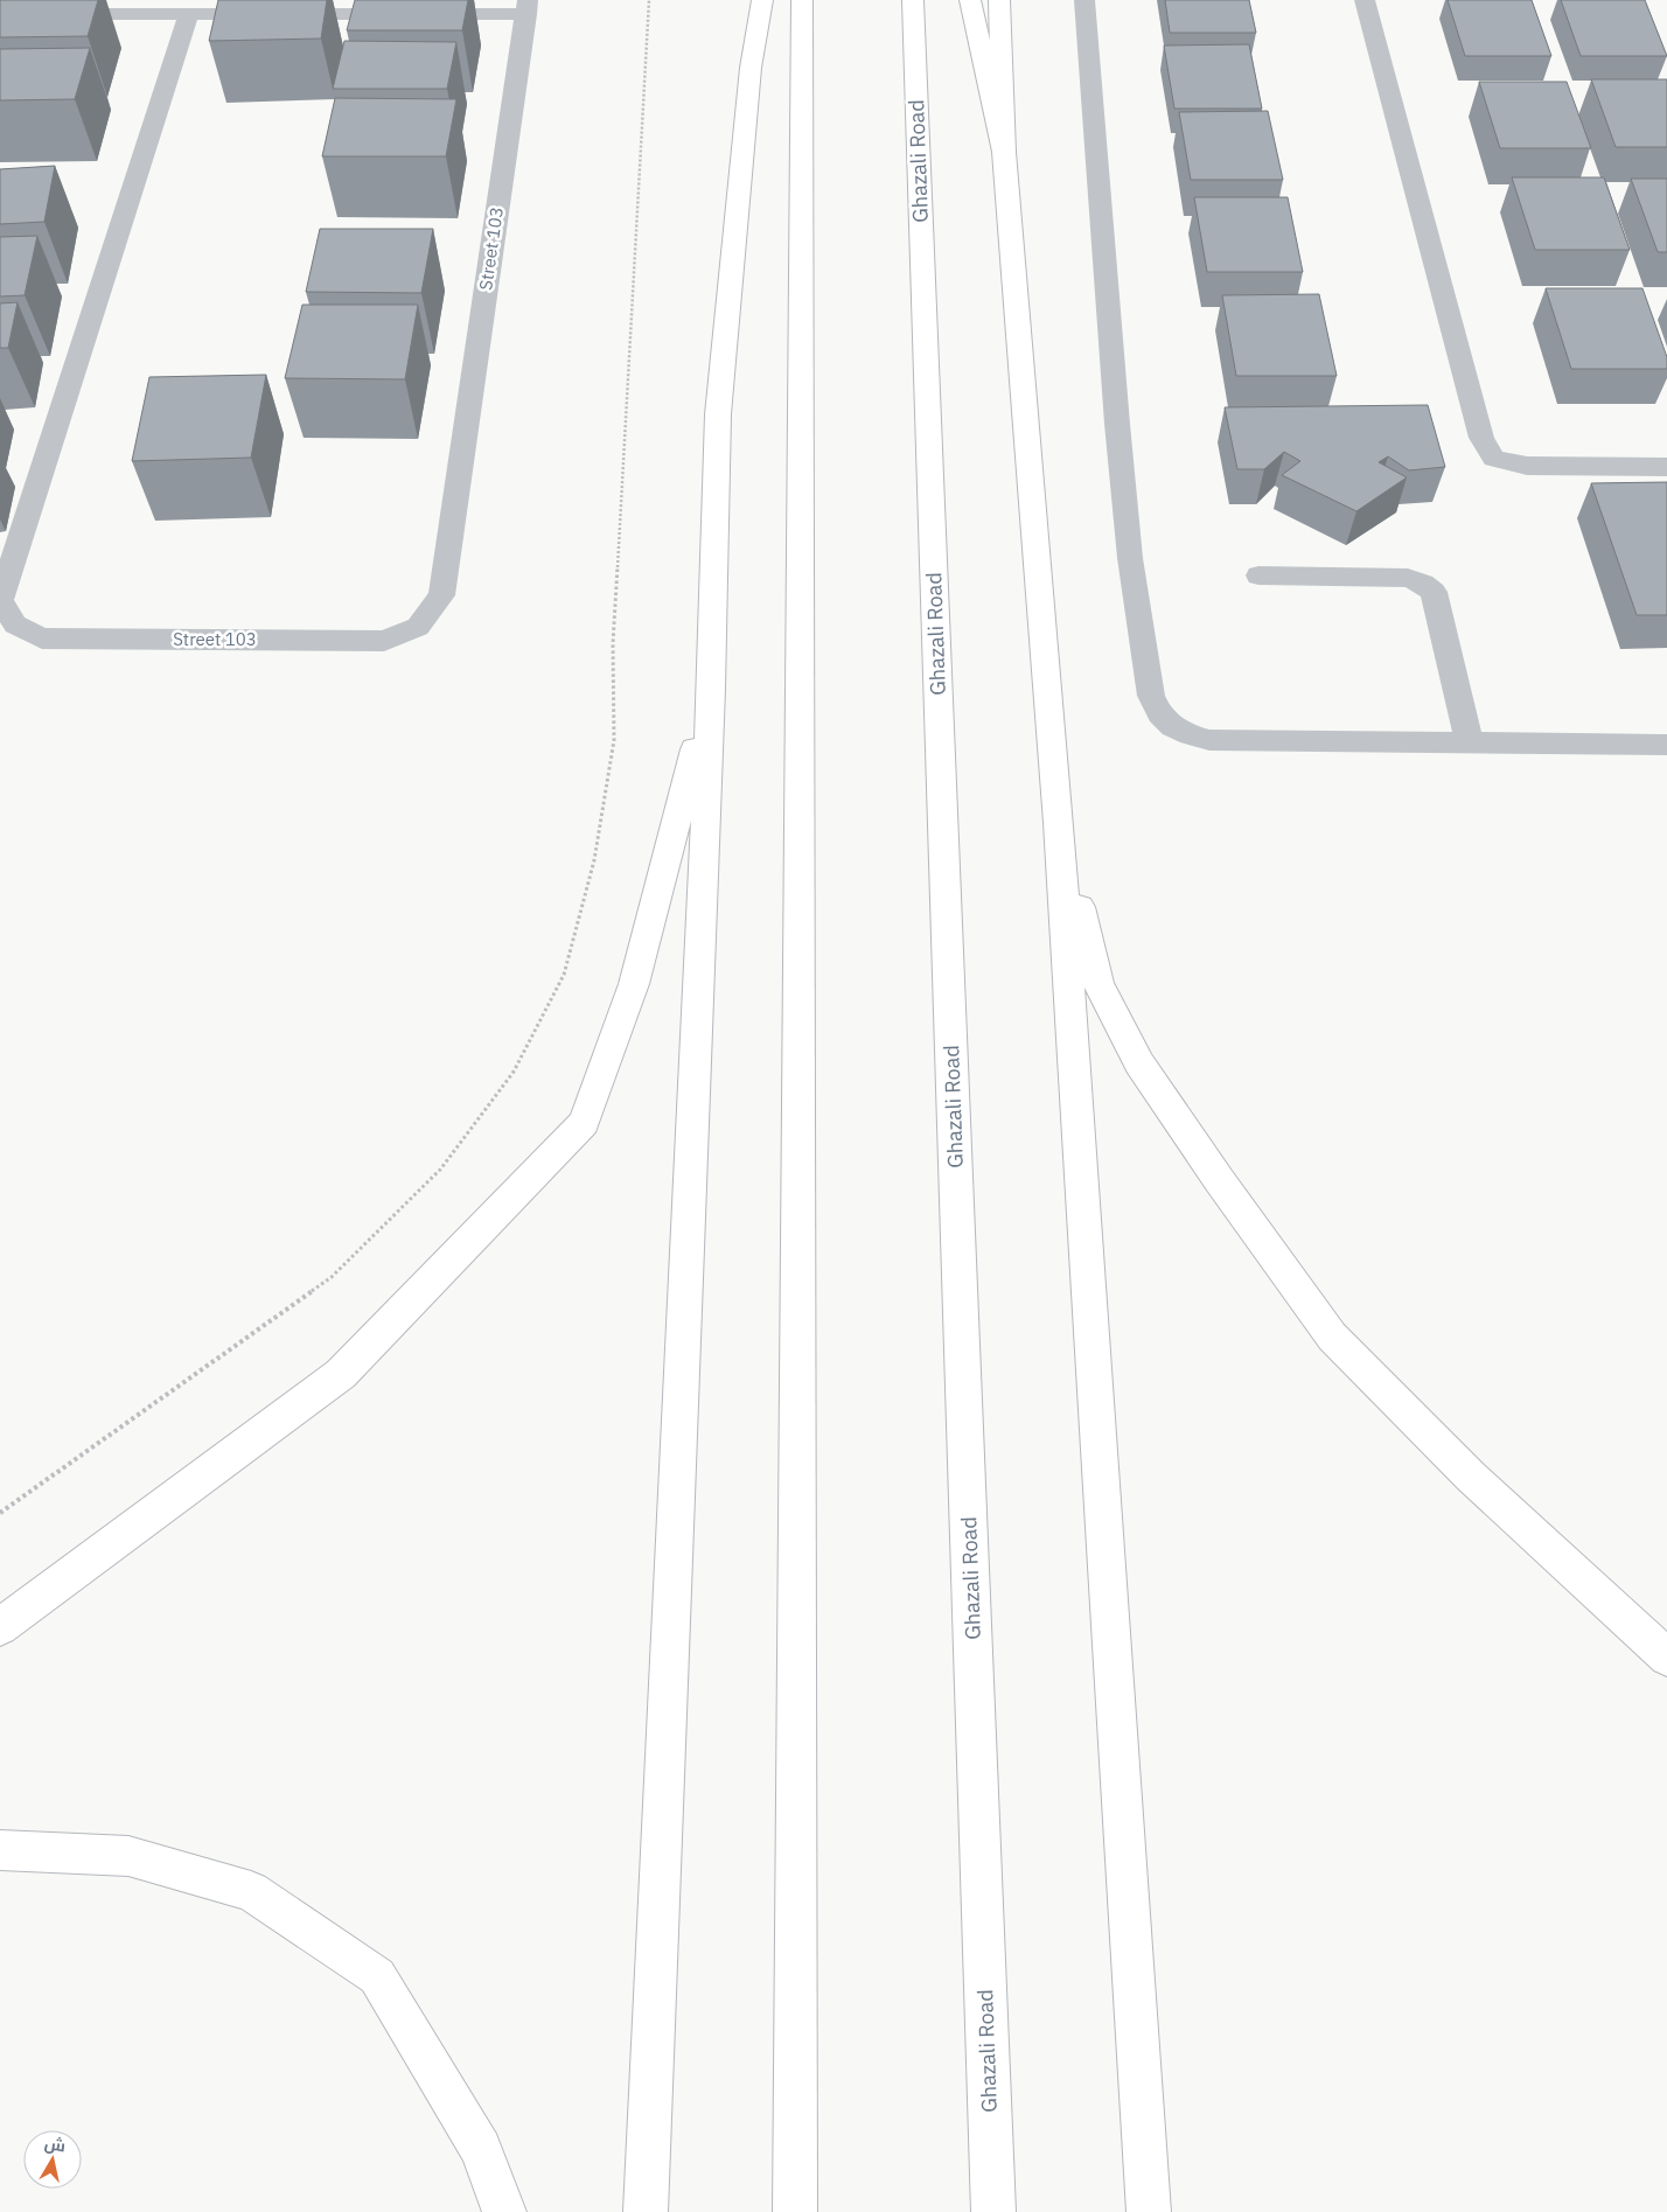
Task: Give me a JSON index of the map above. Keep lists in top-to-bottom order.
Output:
{
  "streets": {
    "main road": ["Ghazali Road"],
    "street": ["Street 103"]
  },
  "north": "top"
}
